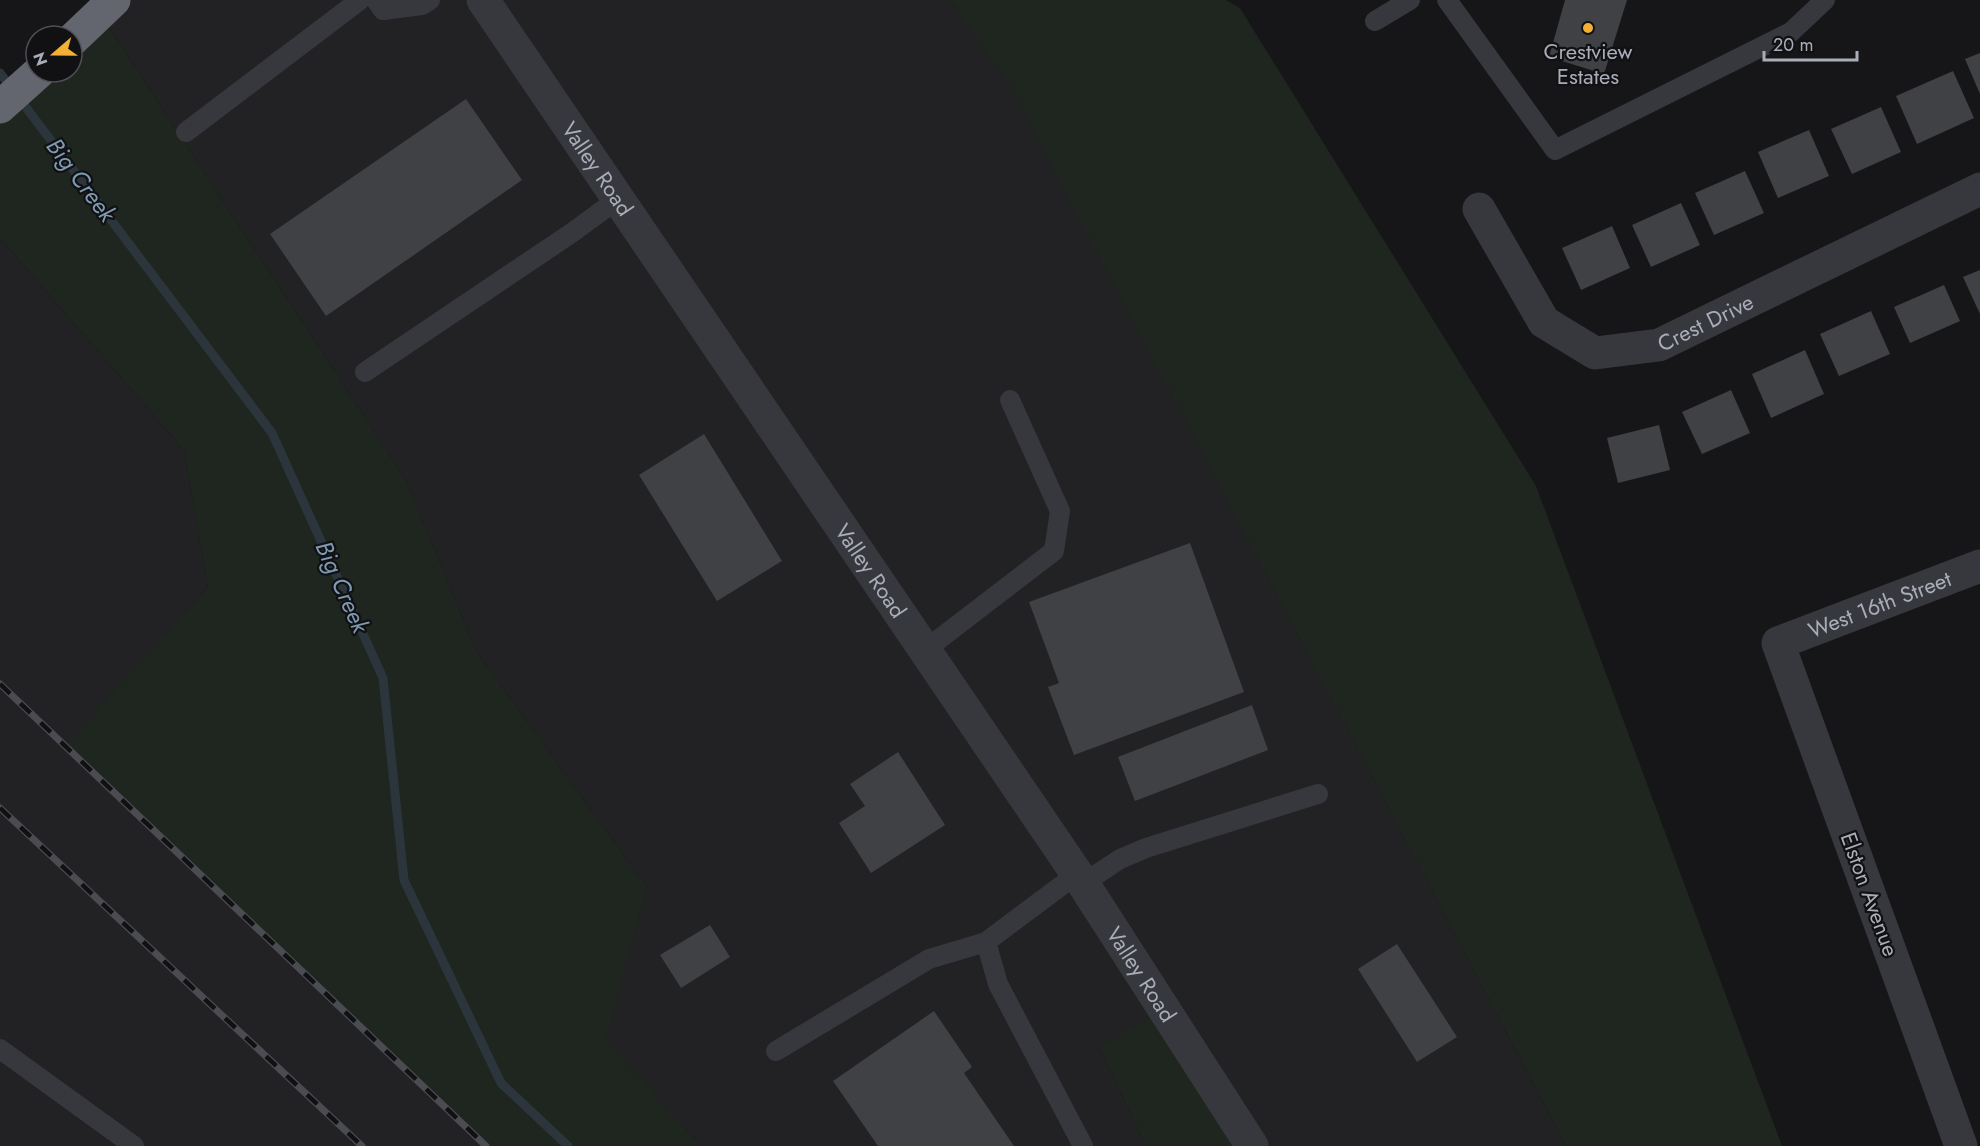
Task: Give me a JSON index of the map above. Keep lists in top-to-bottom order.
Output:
{
  "streets": {
    "street": [
      "Valley Road",
      "Crest Drive",
      "West 16th Street",
      "Elston Avenue"
    ]
  },
  "crossings": [
    ["West 16th Street", "Elston Avenue"]
  ],
  "water": ["Big Creek"],
  "places": ["Crestview Estates"],
  "scale_bar": "20 m",
  "north": "left"
}
